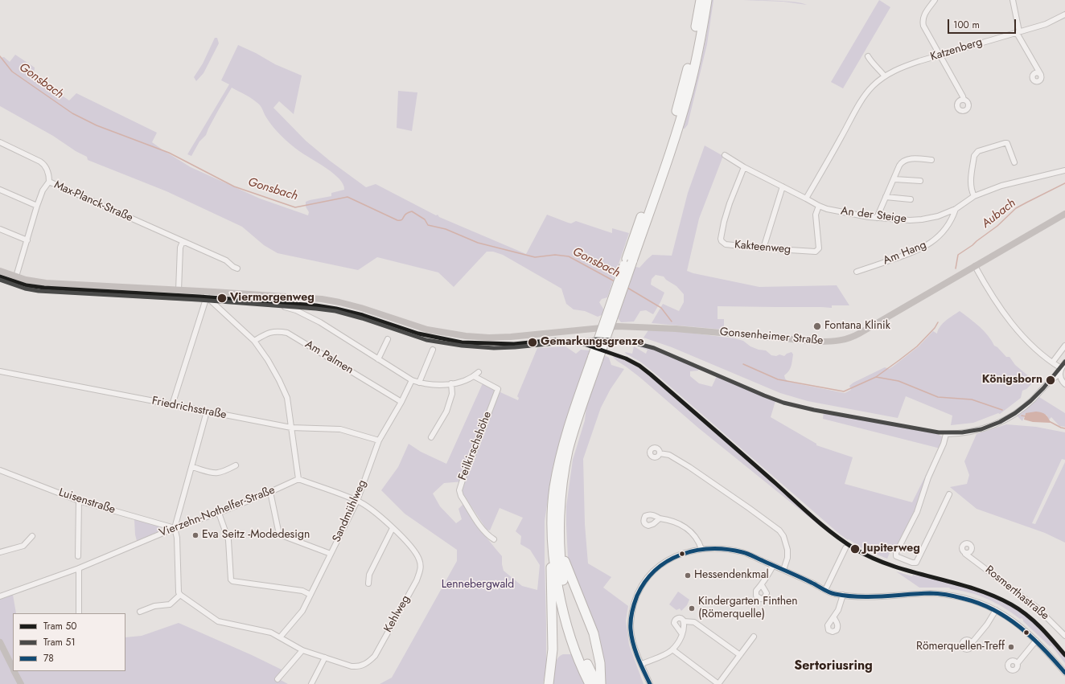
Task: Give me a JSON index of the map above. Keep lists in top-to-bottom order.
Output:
{
  "streets": {
    "main road": ["Gonsenheimer Straße"],
    "street": [
      "Katzenberg",
      "Max-Planck-Straße",
      "An der Steige",
      "Kakteenweg",
      "Am Hang",
      "Am Palmen",
      "Friedrichsstraße",
      "Feilkirschshöhe",
      "Luisenstraße",
      "Sandmühlweg",
      "Vierzehn-Nothelfer-Straße",
      "Rosmerthastraße",
      "Kehlweg"
    ]
  },
  "crossings": [
    ["Katzenberg", "An der Steige"],
    ["An der Steige", "Kakteenweg"],
    ["An der Steige", "Am Hang"],
    ["Am Palmen", "Sandmühlweg"],
    ["Friedrichsstraße", "Sandmühlweg"],
    ["Luisenstraße", "Vierzehn-Nothelfer-Straße"],
    ["Sandmühlweg", "Kehlweg"]
  ],
  "districts": ["Sertoriusring"],
  "water": ["Gonsbach", "Aubach"],
  "parks": ["Lennebergwald"],
  "places": [
    "Viermorgenweg",
    "Fontana Klinik",
    "Gemarkungsgrenze",
    "Königsborn",
    "Eva Seitz -Modedesign",
    "Jupiterweg",
    "Hessendenkmal",
    "Kindergarten Finthen (Römerquelle)",
    "Römerquellen-Treff"
  ],
  "lines": ["tram line 50", "tram line 51", "transit line 78"],
  "legend": ["Tram 50", "Tram 51", "78"],
  "scale_bar": "100 m"
}
